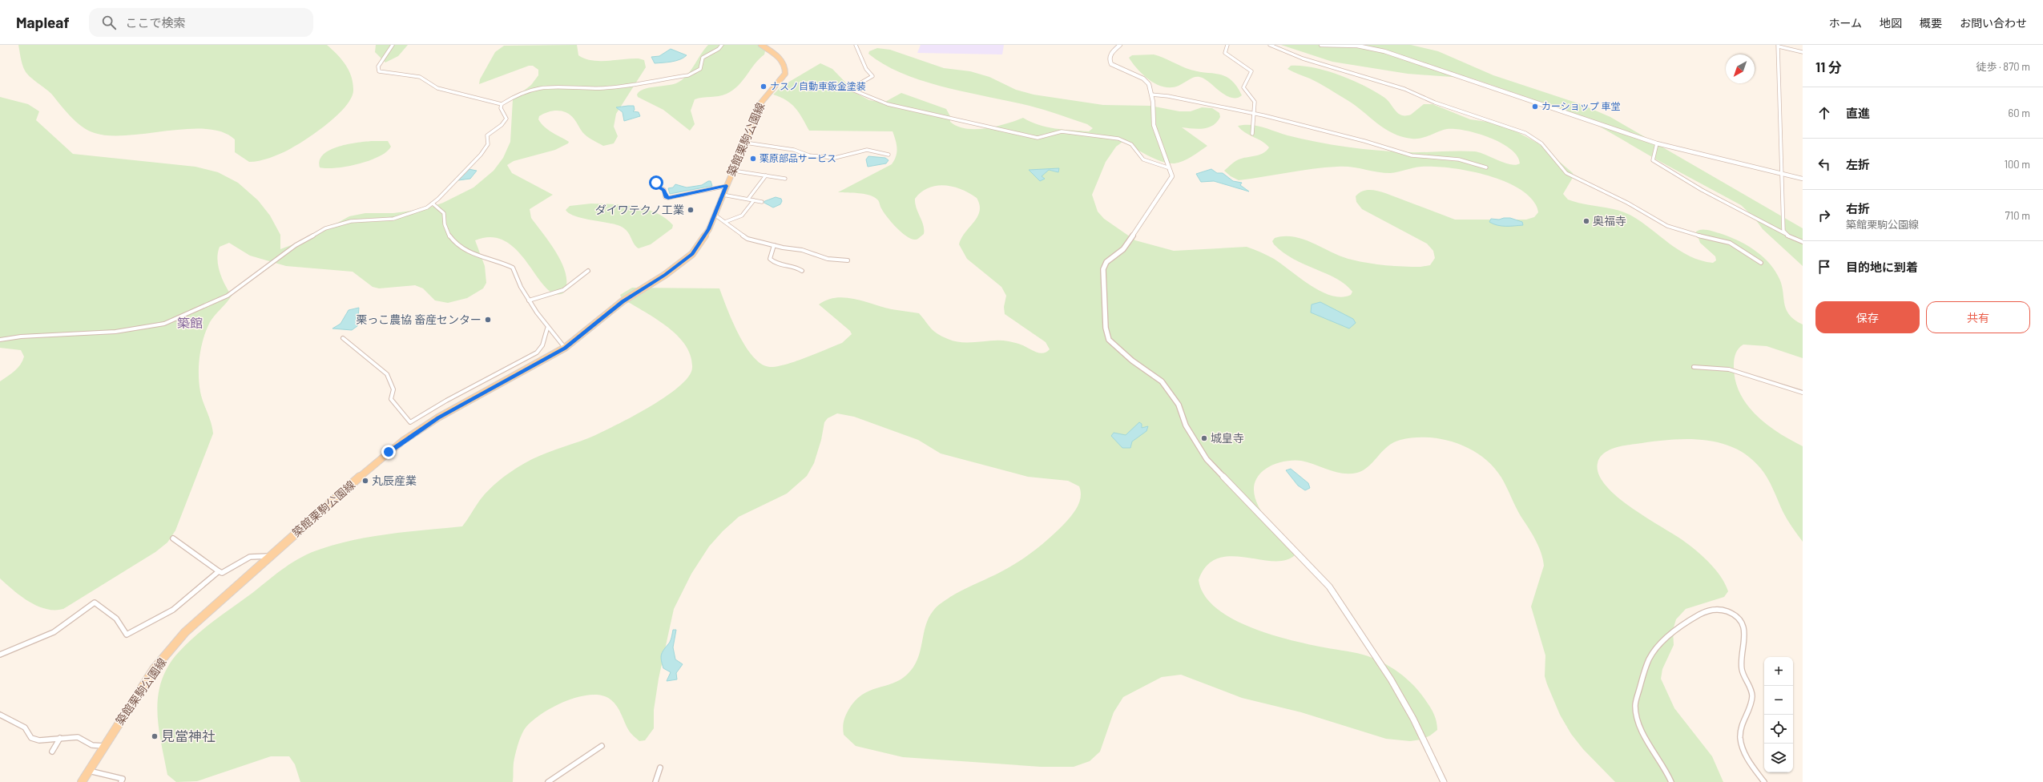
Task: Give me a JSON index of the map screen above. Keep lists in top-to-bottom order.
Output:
{
  "streets": {
    "main road": ["築館栗駒公園線"]
  },
  "districts": ["築館"],
  "places": [
    "ナスノ自動車鈑金塗装",
    "カーショップ 車堂",
    "栗原部品サービス",
    "ダイワテクノ工業",
    "奥福寺",
    "栗っこ農協 畜産センター",
    "城皇寺",
    "丸辰産業",
    "見當神社"
  ],
  "north": "bottom left",
  "page": {
    "header": "Mapleaf",
    "search": "ここで検索",
    "nav": [
      "ホーム",
      "地図",
      "概要",
      "お問い合わせ"
    ],
    "heading": ["11 分", "徒歩 · 870 m"],
    "list": [
      ["直進", "60 m"],
      ["左折", "100 m"],
      ["右折", "築館栗駒公園線", "710 m"],
      "目的地に到着"
    ],
    "buttons": ["保存", "共有"],
    "map_buttons": ["+", "−"]
  }
}
